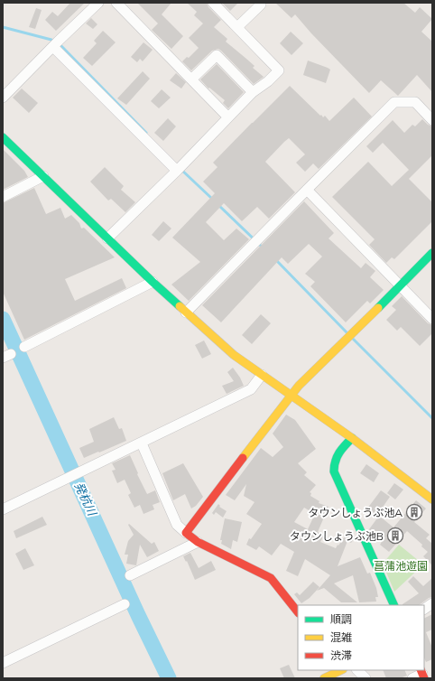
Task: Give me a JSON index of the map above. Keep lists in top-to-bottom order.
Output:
{
  "water": ["発杭川"],
  "parks": ["菖蒲池遊園"],
  "places": {
    "building": ["タウンしょうぶ池A", "タウンしょうぶ池B"]
  },
  "legend": ["順調", "混雑", "渋滞"]
}
